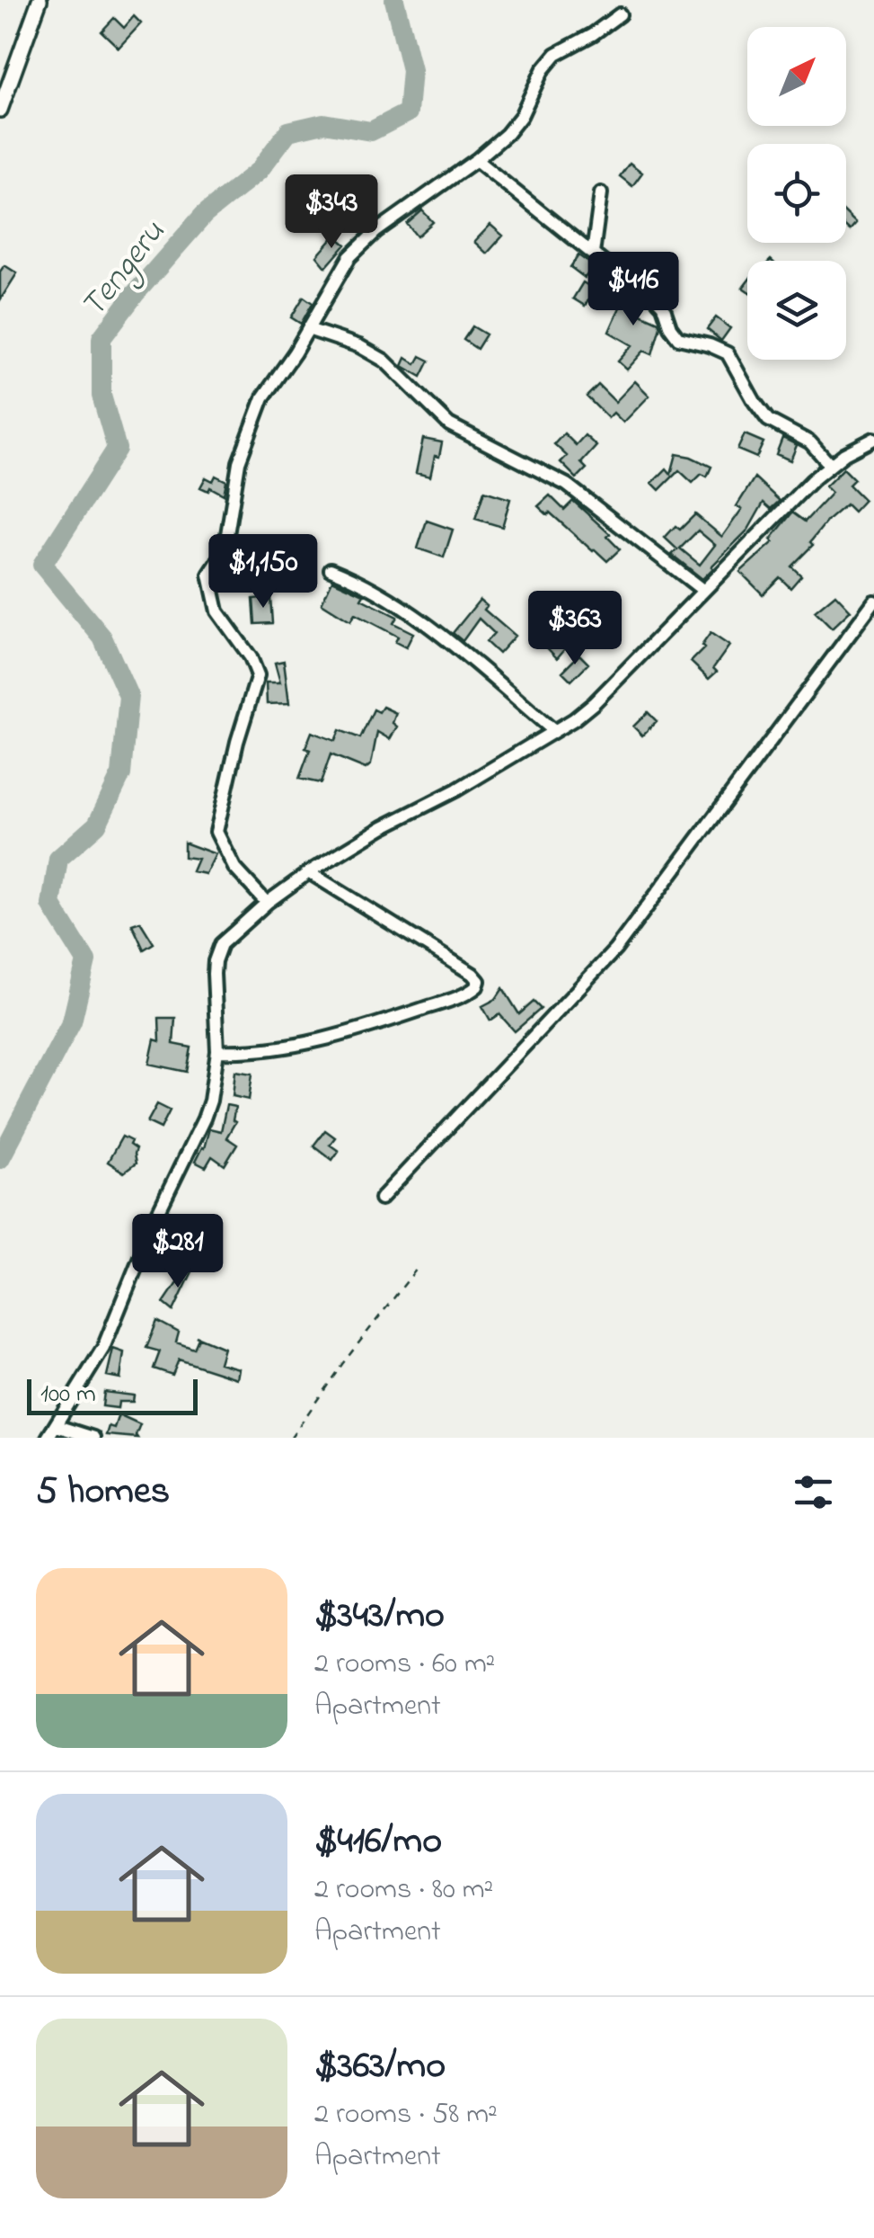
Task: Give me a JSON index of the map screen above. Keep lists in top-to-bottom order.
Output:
{
  "water": ["Tengeru"],
  "scale_bar": "100 m",
  "north": "top right",
  "page": {
    "price": [
      "$343",
      "$416",
      "$1,150",
      "$363",
      "$281"
    ],
    "scale": "100 m",
    "heading": "5 homes",
    "list": [
      {
        "name": "$343/mo",
        "note": "2 rooms · 60 m² · Apartment"
      },
      {
        "name": "$416/mo",
        "note": "2 rooms · 80 m² · Apartment"
      },
      {
        "name": "$363/mo",
        "note": "2 rooms · 58 m² · Apartment"
      }
    ]
  }
}
